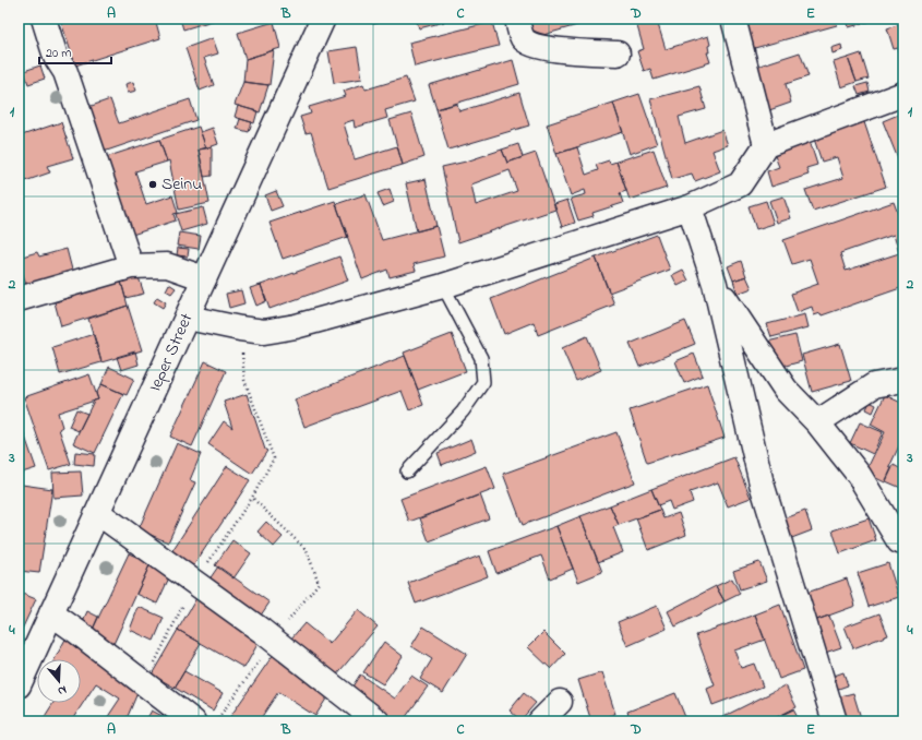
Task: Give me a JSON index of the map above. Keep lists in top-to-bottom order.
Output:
{
  "streets": {
    "street": ["Ieper Street"]
  },
  "places": ["Seinu"],
  "scale_bar": "20 m",
  "north": "bottom",
  "grid": {
    "columns": [
      "A",
      "B",
      "C",
      "D",
      "E"
    ],
    "rows": [
      "1",
      "2",
      "3",
      "4"
    ]
  }
}
